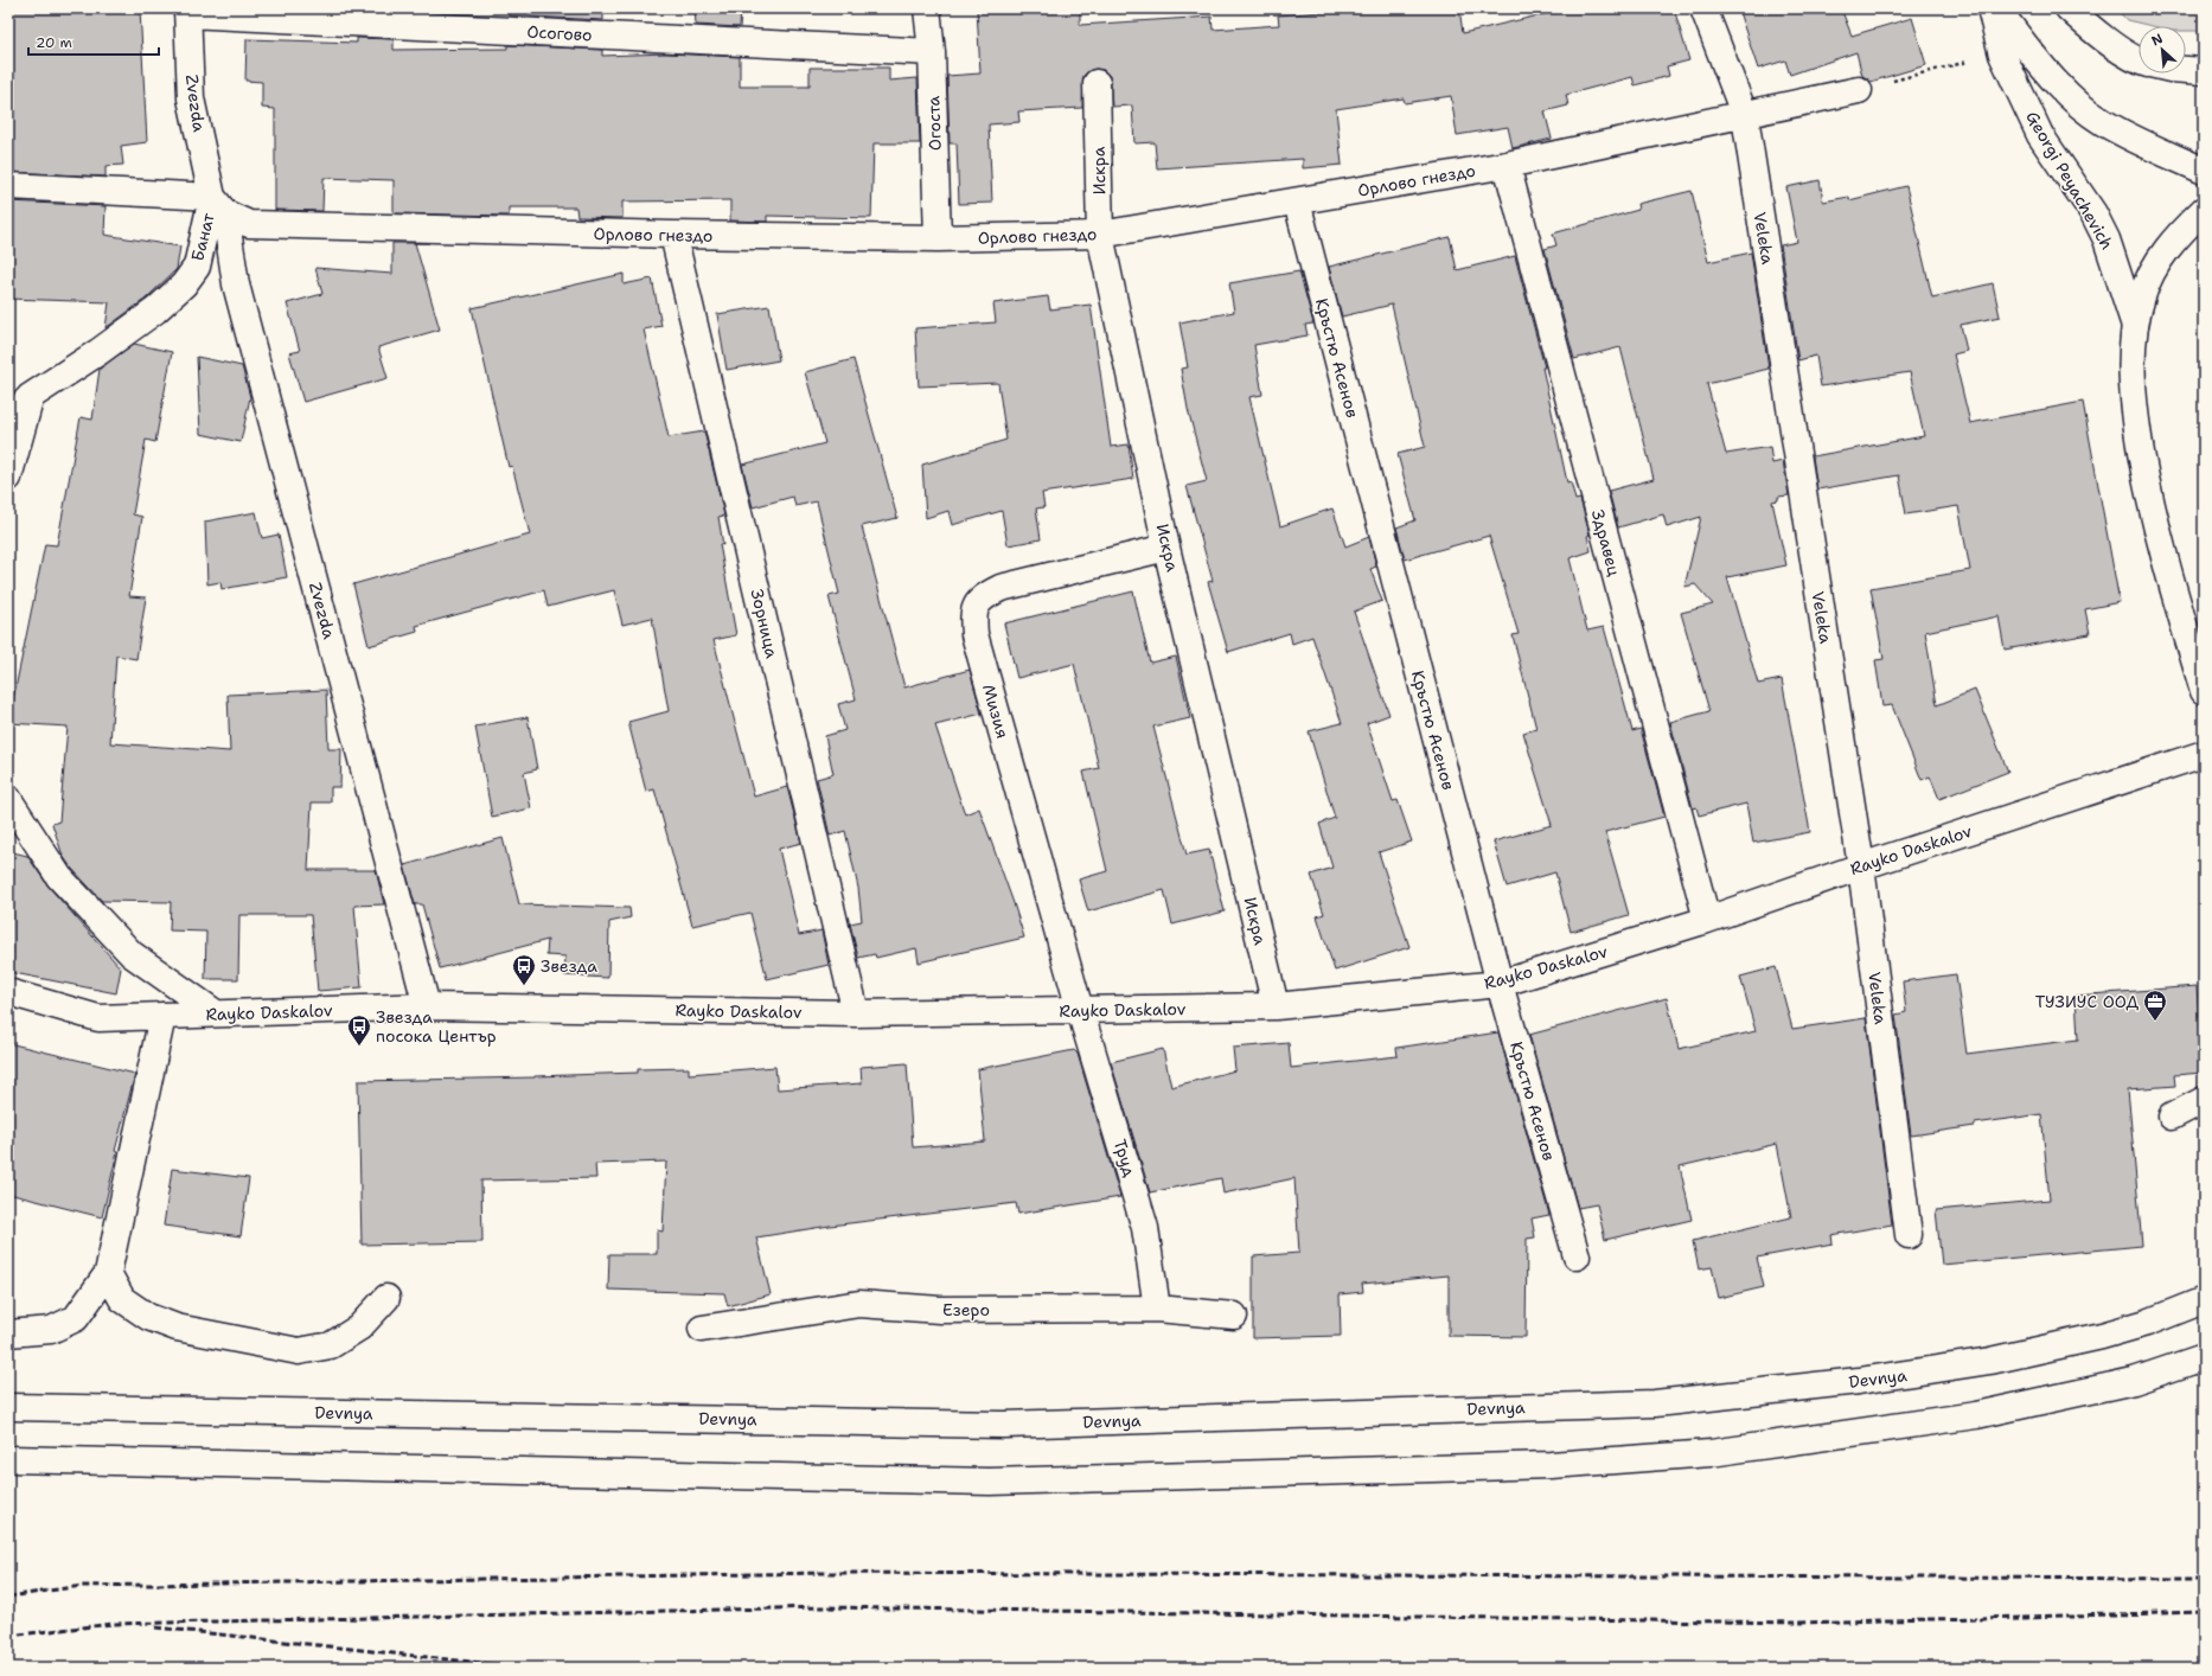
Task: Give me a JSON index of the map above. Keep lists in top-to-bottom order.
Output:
{
  "streets": {
    "main road": [
      "Осогово",
      "Zvezda",
      "Огоста",
      "Искра",
      "Орлово гнездо",
      "Georgi Peyachevich",
      "Банат",
      "Veleka",
      "Кръстю Асенов",
      "Здравец",
      "Зорница",
      "Мизия",
      "Rayko Daskalov",
      "Труд",
      "Езеро",
      "Devnya"
    ]
  },
  "crossings": [
    ["Осогово", "Zvezda"],
    ["Осогово", "Огоста"],
    ["Zvezda", "Орлово гнездо"],
    ["Zvezda", "Банат"],
    ["Zvezda", "Rayko Daskalov"],
    ["Огоста", "Орлово гнездо"],
    ["Искра", "Орлово гнездо"],
    ["Искра", "Мизия"],
    ["Искра", "Rayko Daskalov"],
    ["Орлово гнездо", "Банат"],
    ["Орлово гнездо", "Veleka"],
    ["Орлово гнездо", "Кръстю Асенов"],
    ["Орлово гнездо", "Здравец"],
    ["Орлово гнездо", "Зорница"],
    ["Veleka", "Rayko Daskalov"],
    ["Кръстю Асенов", "Rayko Daskalov"],
    ["Здравец", "Rayko Daskalov"],
    ["Зорница", "Rayko Daskalov"],
    ["Мизия", "Rayko Daskalov"],
    ["Мизия", "Труд"],
    ["Rayko Daskalov", "Труд"],
    ["Труд", "Езеро"]
  ],
  "places": {
    "bus stop": ["Звезда", "Звезда посока Център"],
    "office": ["ТУЗИУС ООД"]
  },
  "scale_bar": "20 m",
  "north": "top left"
}
